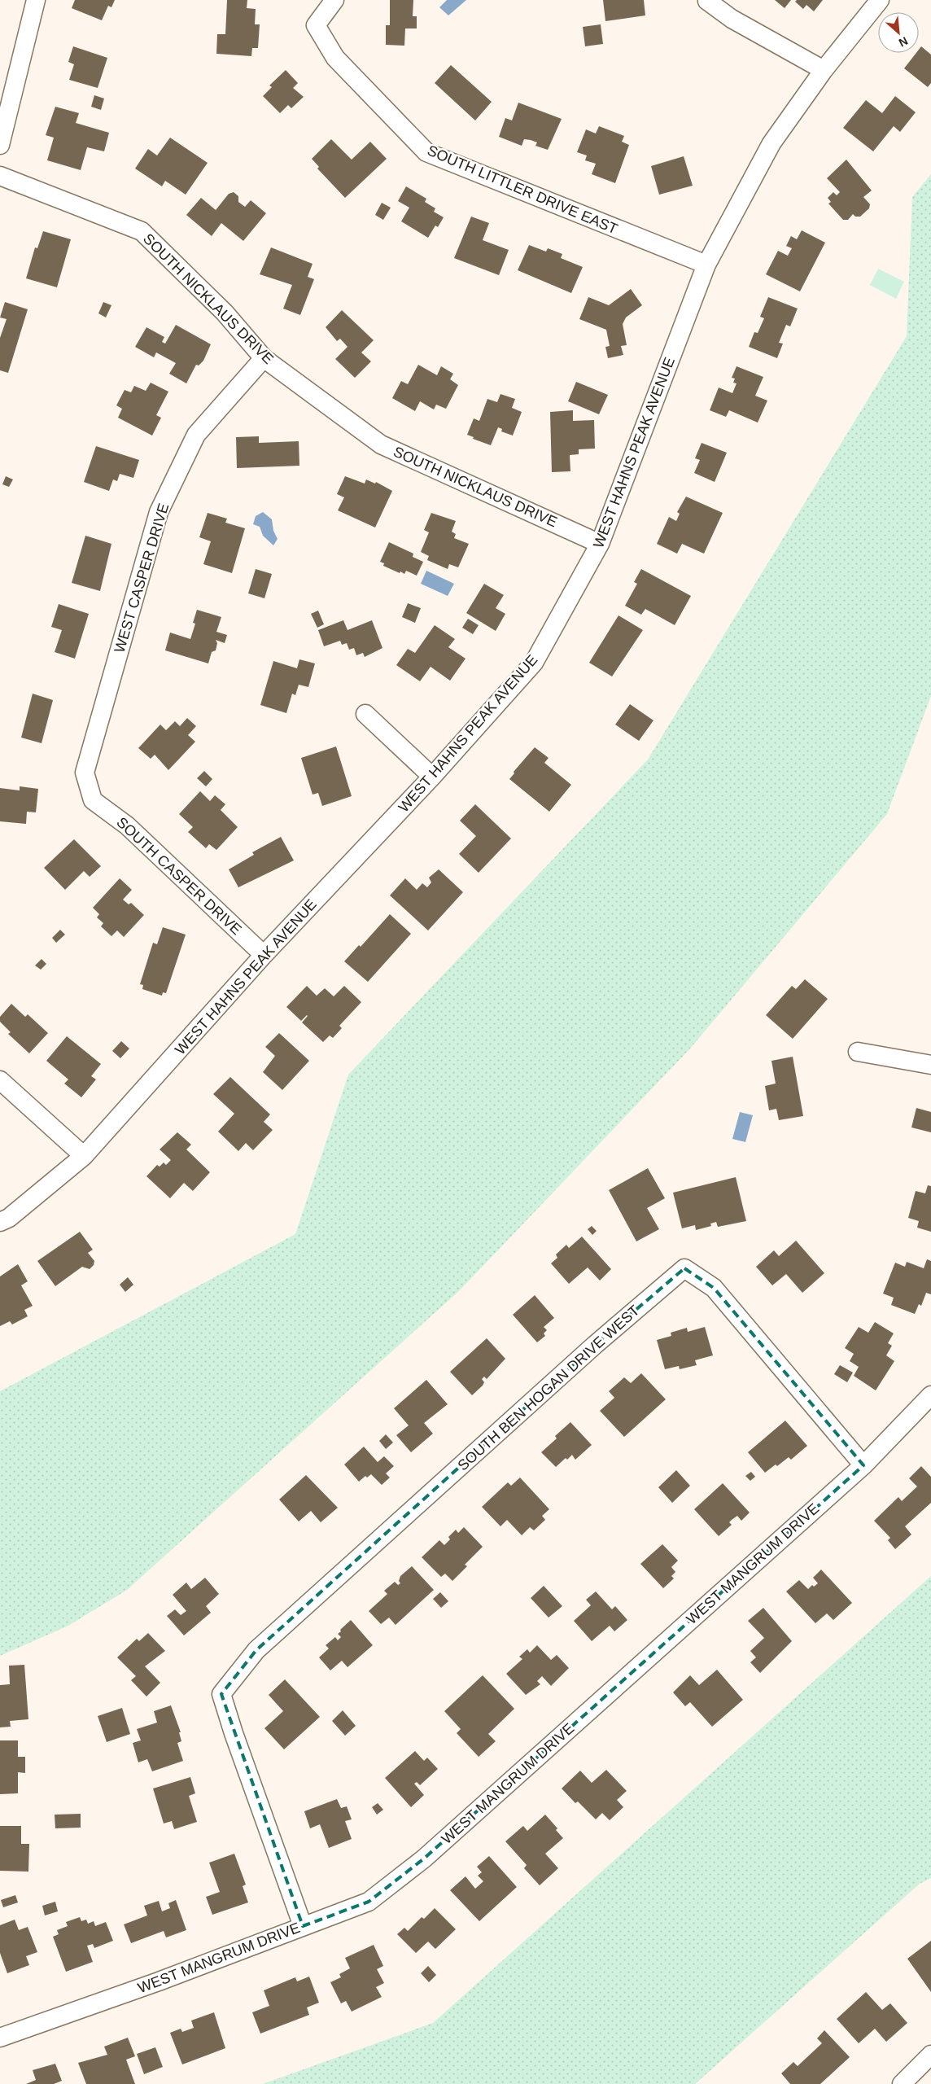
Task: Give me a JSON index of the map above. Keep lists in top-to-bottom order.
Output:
{
  "streets": {
    "street": [
      "SOUTH LITTLER DRIVE EAST",
      "SOUTH NICKLAUS DRIVE",
      "WEST HAHNS PEAK AVENUE",
      "WEST CASPER DRIVE",
      "SOUTH CASPER DRIVE",
      "SOUTH BEN HOGAN DRIVE WEST",
      "WEST MANGRUM DRIVE"
    ]
  },
  "crossings": [
    ["SOUTH LITTLER DRIVE EAST", "WEST HAHNS PEAK AVENUE"],
    ["SOUTH NICKLAUS DRIVE", "WEST HAHNS PEAK AVENUE"],
    ["SOUTH NICKLAUS DRIVE", "WEST CASPER DRIVE"],
    ["WEST HAHNS PEAK AVENUE", "SOUTH CASPER DRIVE"],
    ["WEST CASPER DRIVE", "SOUTH CASPER DRIVE"],
    ["SOUTH BEN HOGAN DRIVE WEST", "WEST MANGRUM DRIVE"]
  ],
  "north": "bottom right"
}
